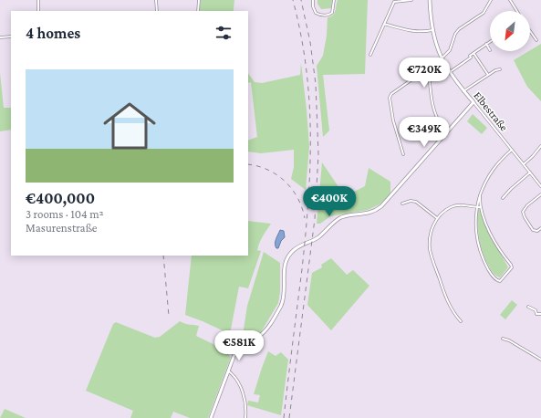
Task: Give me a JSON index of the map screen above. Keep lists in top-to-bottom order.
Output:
{
  "streets": {
    "main road": ["Elbestraße"]
  },
  "north": "bottom left",
  "page": {
    "heading": "4 homes",
    "list": [
      {
        "name": "€400,000",
        "note": "3 rooms · 104 m² · Masurenstraße"
      }
    ],
    "price": [
      "€720K",
      "€349K",
      "€400K",
      "€581K"
    ]
  }
}
